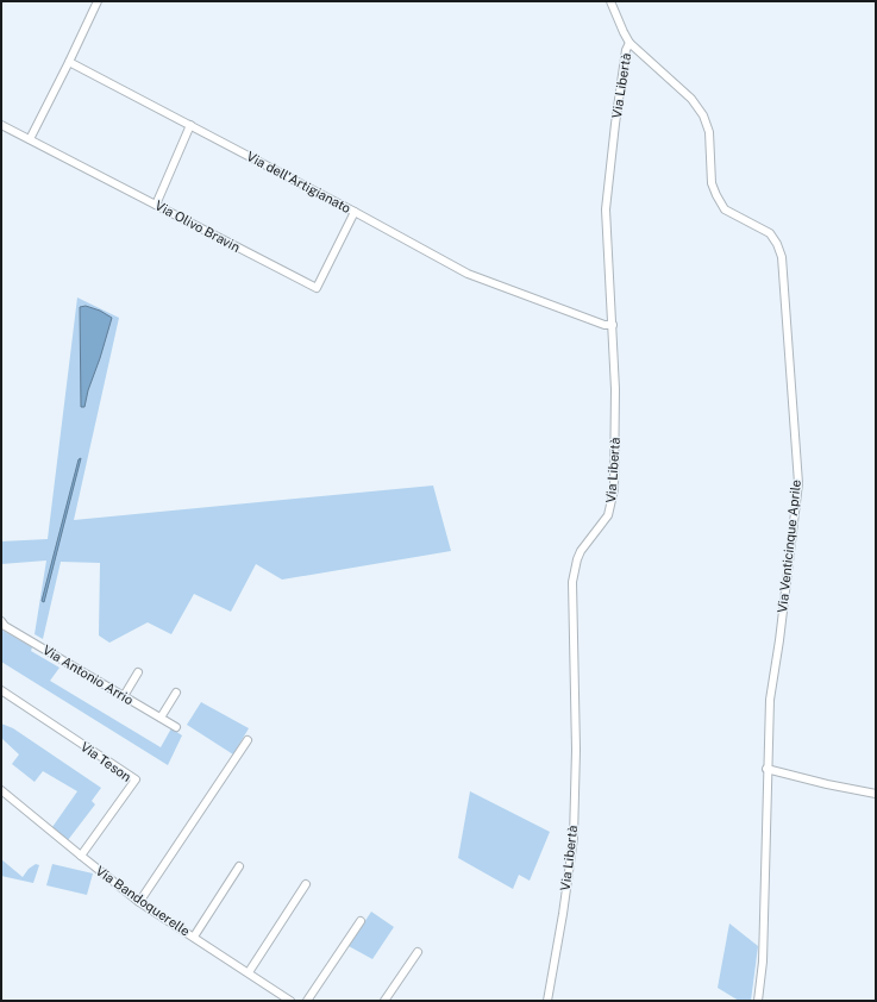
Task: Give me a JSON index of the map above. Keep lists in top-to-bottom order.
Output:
{
  "streets": {
    "street": [
      "Via Libertà",
      "Via dell'Artigianato",
      "Via Olivo Bravin",
      "Via Venticinque Aprile",
      "Via Antonio Arrio",
      "Via Teson",
      "Via Bandoquerelle"
    ]
  },
  "crossings": [
    ["Via Libertà", "Via dell'Artigianato"],
    ["Via Libertà", "Via Venticinque Aprile"],
    ["Via dell'Artigianato", "Via Olivo Bravin"],
    ["Via Teson", "Via Bandoquerelle"]
  ]
}
